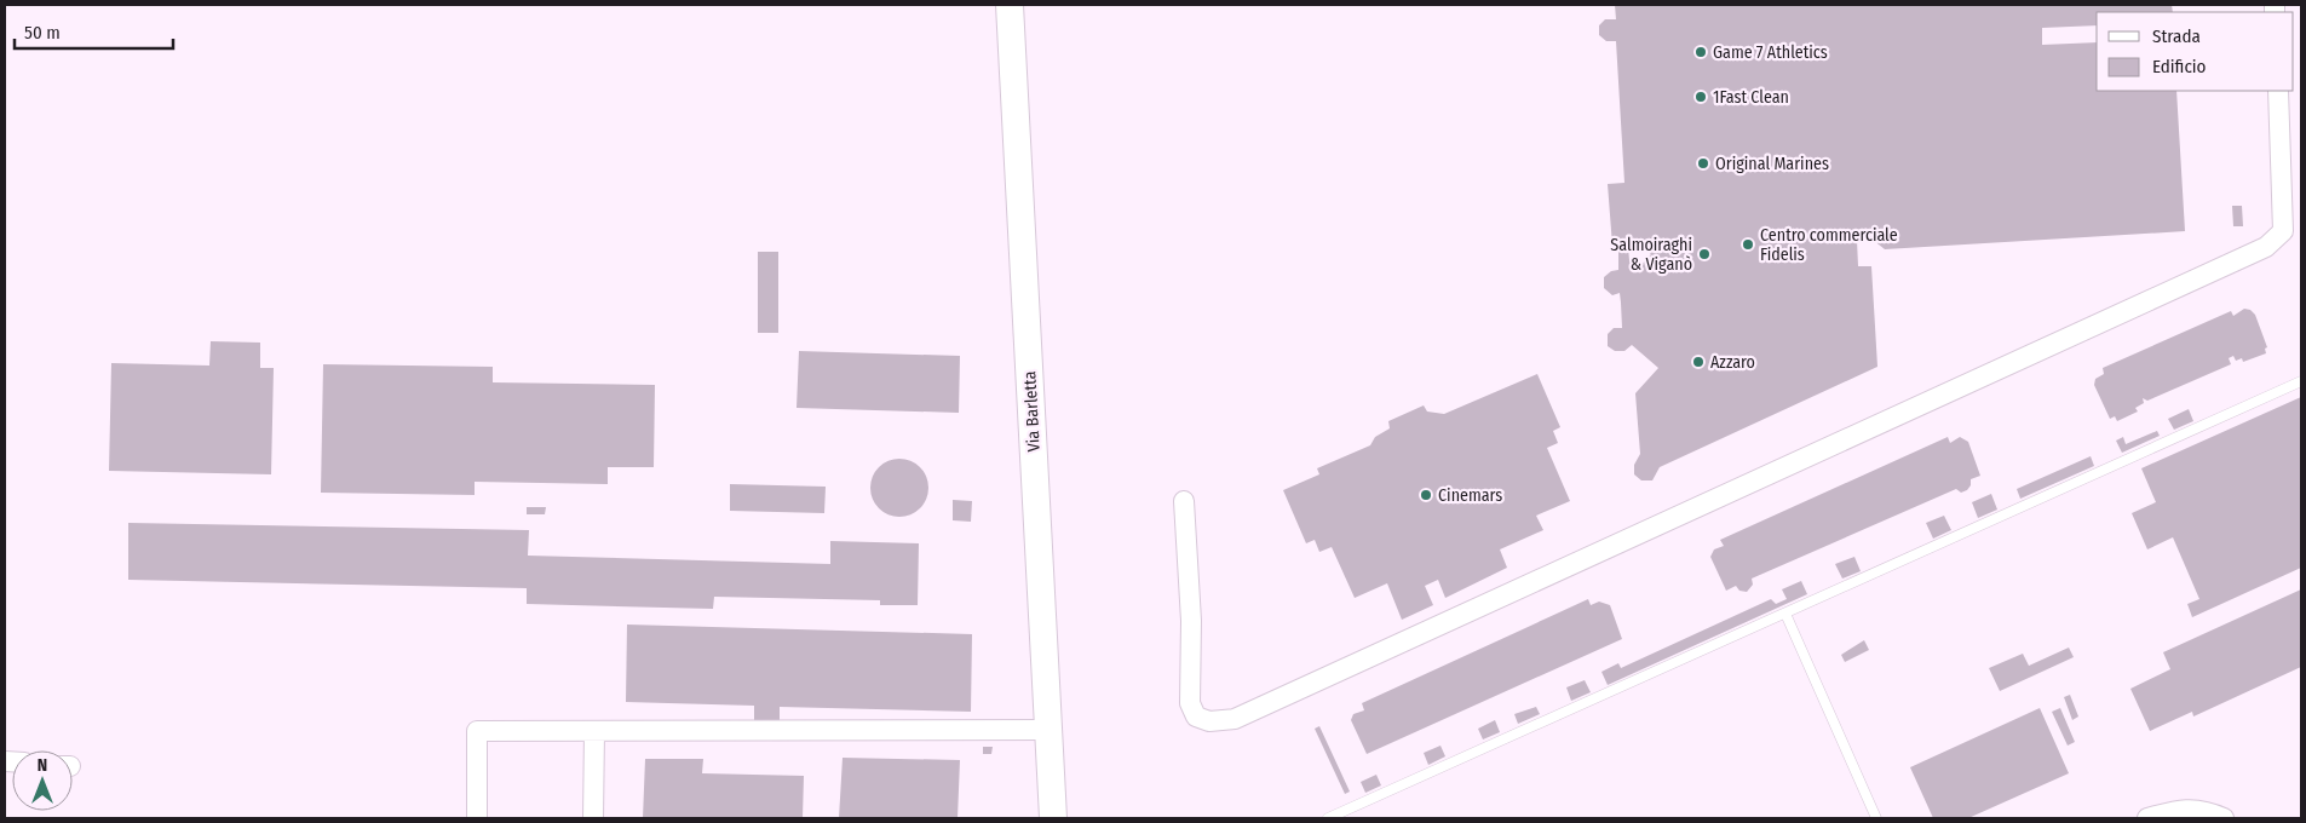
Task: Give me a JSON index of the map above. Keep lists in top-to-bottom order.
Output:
{
  "streets": {
    "main road": ["Via Barletta"]
  },
  "places": [
    "Game 7 Athletics",
    "1Fast Clean",
    "Original Marines",
    "Centro commerciale Fidelis",
    "Salmoiraghi & Viganò",
    "Azzaro",
    "Cinemars"
  ],
  "legend": ["Strada", "Edificio"],
  "scale_bar": "50 m",
  "north": "top"
}
